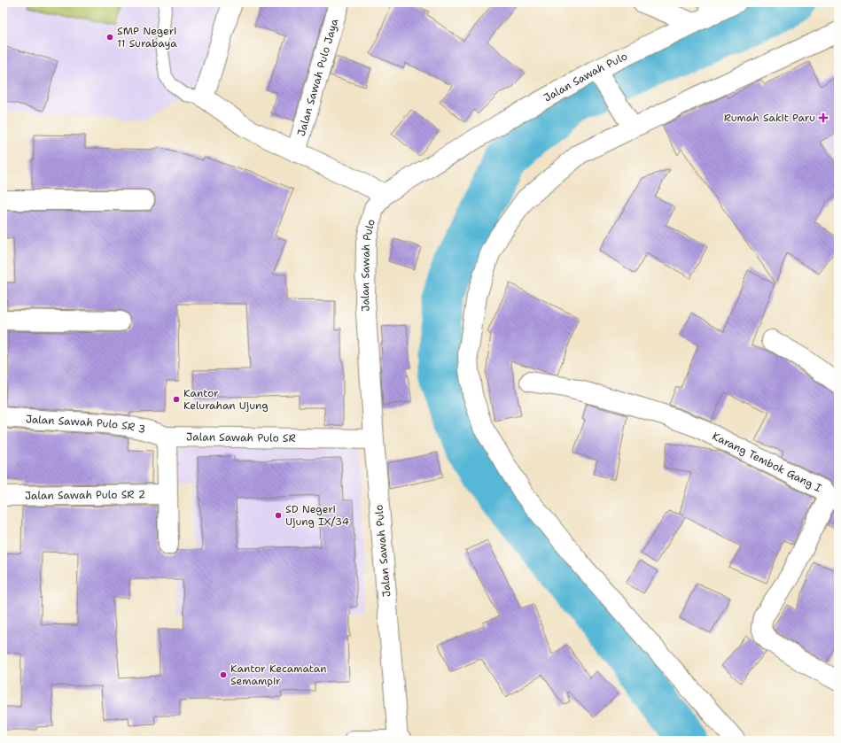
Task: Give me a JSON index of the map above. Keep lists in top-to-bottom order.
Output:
{
  "streets": {
    "main road": [
      "Jalan Sawah Pulo Jaya",
      "Jalan Sawah Pulo",
      "Jalan Sawah Pulo SR 3",
      "Jalan Sawah Pulo SR",
      "Karang Tembok Gang I",
      "Jalan Sawah Pulo SR 2"
    ]
  },
  "crossings": [
    ["Jalan Sawah Pulo", "Jalan Sawah Pulo SR"],
    ["Jalan Sawah Pulo SR 3", "Jalan Sawah Pulo SR"]
  ],
  "places": {
    "other": [
      "SMP Negeri 11 Surabaya",
      "Kantor Kelurahan Ujung",
      "SD Negeri Ujung IX/34",
      "Kantor Kecamatan Semampir"
    ],
    "health": ["Rumah Sakit Paru"]
  }
}
